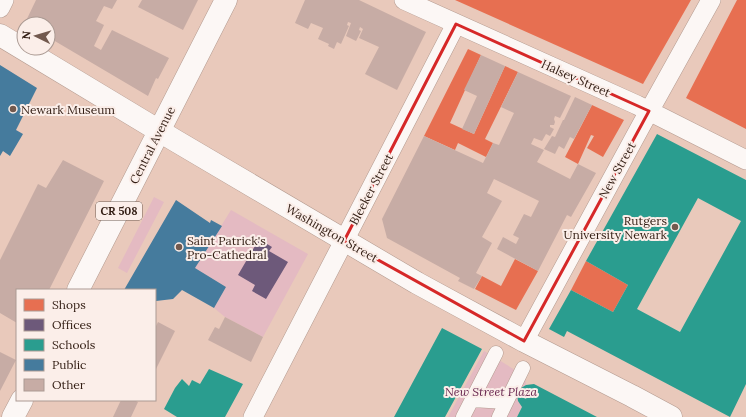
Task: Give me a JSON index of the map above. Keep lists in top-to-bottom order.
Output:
{
  "streets": {
    "main road": ["Central Avenue", "CR 508", "Washington Street"],
    "street": ["Halsey Street", "New Street", "Bleeker Street"]
  },
  "crossings": [
    ["Halsey Street", "New Street"],
    ["Halsey Street", "Bleeker Street"],
    ["Central Avenue", "Washington Street"],
    ["New Street", "Washington Street"],
    ["Bleeker Street", "Washington Street"]
  ],
  "parks": ["New Street Plaza"],
  "places": ["Newark Museum", "Rutgers University Newark", "Saint Patrick's Pro-Cathedral"],
  "legend": [
    "Shops",
    "Offices",
    "Schools",
    "Public",
    "Other"
  ],
  "north": "left"
}
